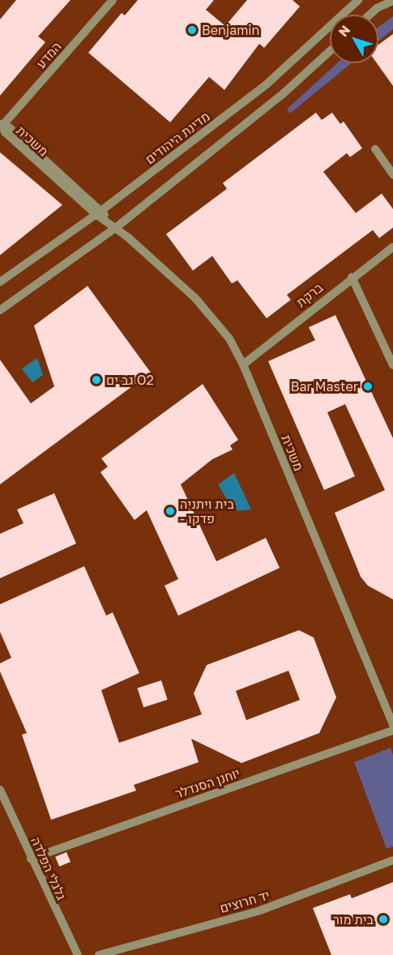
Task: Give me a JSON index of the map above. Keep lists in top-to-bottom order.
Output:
{
  "streets": {
    "street": [
      "המדע",
      "מדינת היהודים",
      "משכית",
      "ברקת",
      "יוחנן הסנדלר",
      "גלגלי הפלדה",
      "יד חרוצים"
    ]
  },
  "crossings": [
    ["המדע", "משכית"],
    ["מדינת היהודים", "משכית"],
    ["משכית", "ברקת"],
    ["יוחנן הסנדלר", "גלגלי הפלדה"]
  ],
  "places": [
    "Benjamin",
    "גב ים O2",
    "Bar Master",
    "בית ויתניה - פדקו",
    "בית מור"
  ],
  "north": "top left"
}
